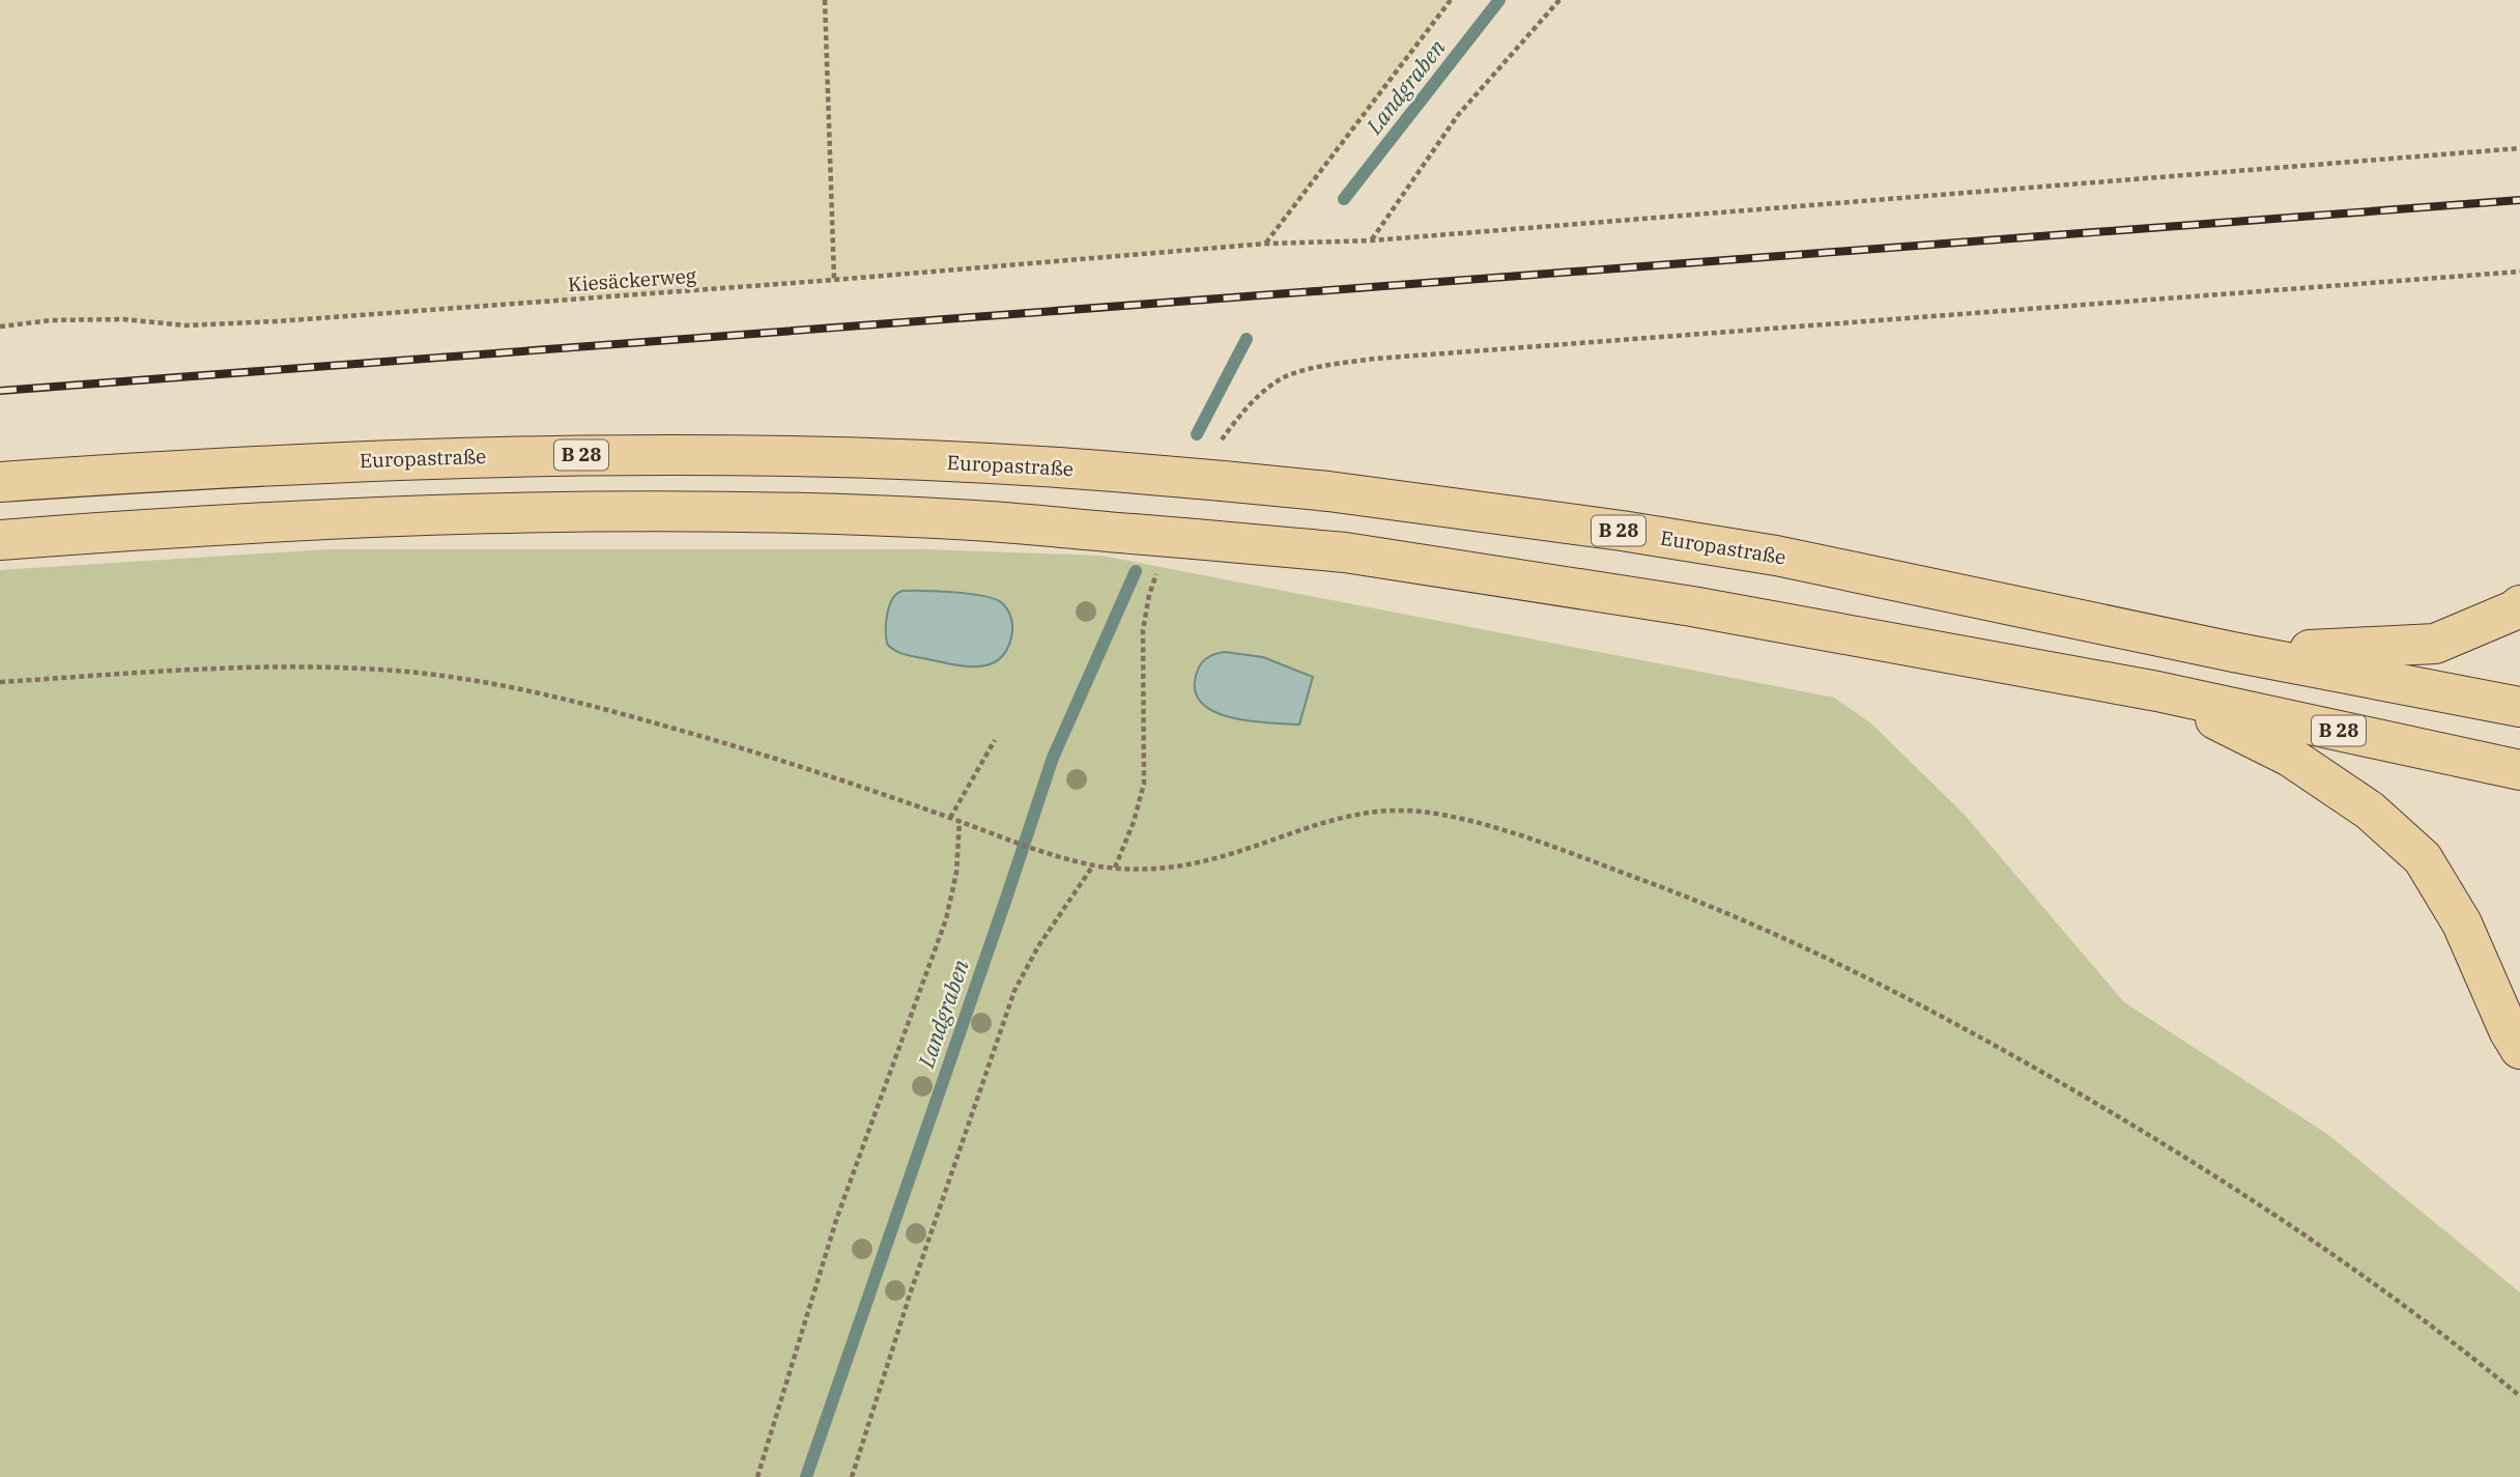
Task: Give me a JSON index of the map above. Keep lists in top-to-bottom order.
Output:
{
  "streets": {
    "main road": ["B 28", "Europastraße"],
    "path": ["Kiesäckerweg"]
  },
  "crossings": [
    ["B 28", "Europastraße"]
  ],
  "water": ["Landgraben"]
}
